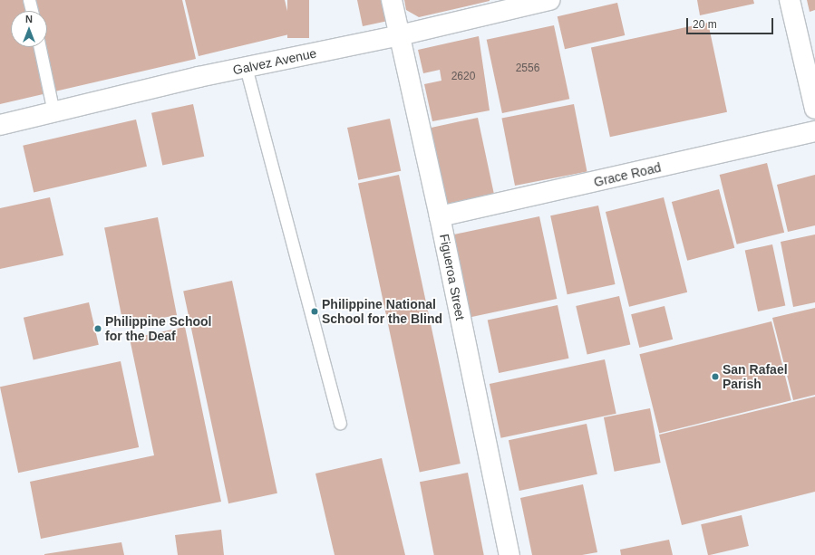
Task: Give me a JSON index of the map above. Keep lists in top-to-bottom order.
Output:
{
  "streets": {
    "street": ["Galvez Avenue", "Grace Road", "Figueroa Street"]
  },
  "crossings": [
    ["Galvez Avenue", "Figueroa Street"],
    ["Grace Road", "Figueroa Street"]
  ],
  "places": ["Philippine National School for the Blind", "Philippine School for the Deaf", "San Rafael Parish"],
  "house_numbers": ["2556", "2620"],
  "scale_bar": "20 m",
  "north": "top"
}
